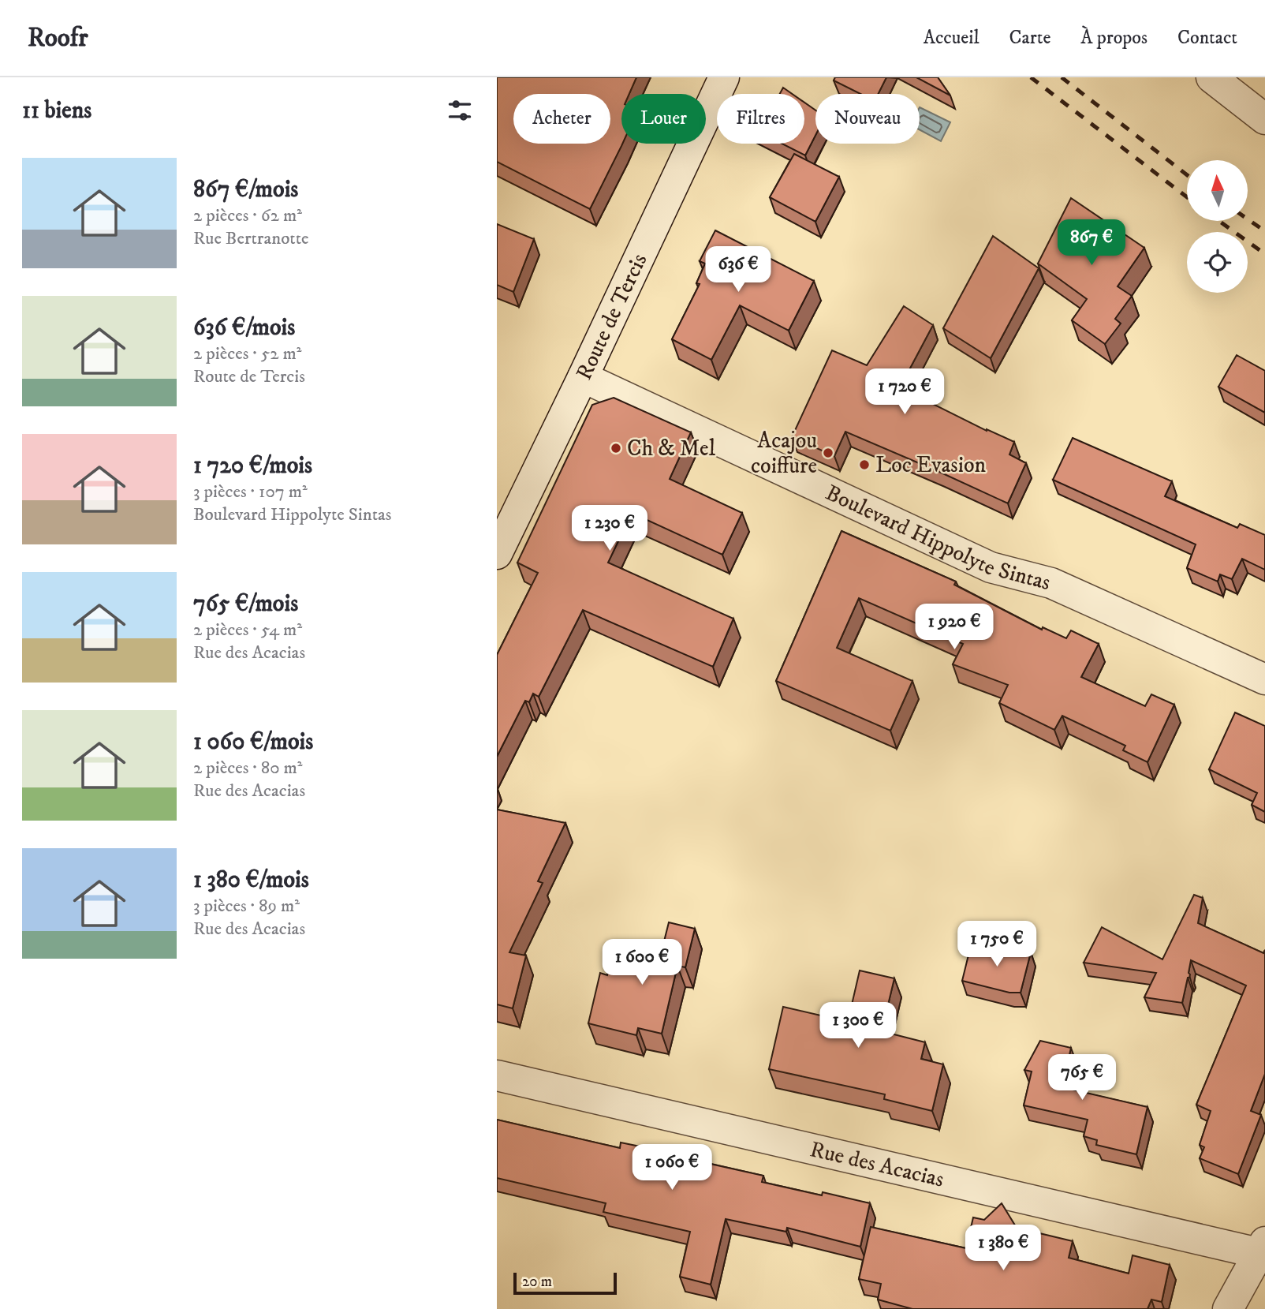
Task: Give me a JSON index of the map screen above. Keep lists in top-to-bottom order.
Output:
{
  "streets": {
    "street": ["Route de Tercis", "Boulevard Hippolyte Sintas", "Rue des Acacias"]
  },
  "crossings": [
    ["Route de Tercis", "Boulevard Hippolyte Sintas"]
  ],
  "places": ["Ch & Mel", "Acajou coiffure", "Loc Evasion"],
  "scale_bar": "20 m",
  "north": "top",
  "page": {
    "header": "Roofr",
    "nav": [
      "Accueil",
      "Carte",
      "À propos",
      "Contact"
    ],
    "heading": "11 biens",
    "chip": [
      "Acheter",
      "Louer",
      "Filtres",
      "Nouveau"
    ],
    "list": [
      {
        "name": "867 €/mois",
        "note": "2 pièces · 62 m² · Rue Bertranotte"
      },
      {
        "name": "636 €/mois",
        "note": "2 pièces · 52 m² · Route de Tercis"
      },
      {
        "name": "1 720 €/mois",
        "note": "3 pièces · 107 m² · Boulevard Hippolyte Sintas"
      },
      {
        "name": "765 €/mois",
        "note": "2 pièces · 54 m² · Rue des Acacias"
      },
      {
        "name": "1 060 €/mois",
        "note": "2 pièces · 80 m² · Rue des Acacias"
      },
      {
        "name": "1 380 €/mois",
        "note": "3 pièces · 89 m² · Rue des Acacias"
      }
    ],
    "price": [
      "867 €",
      "636 €",
      "1 720 €",
      "1 230 €",
      "1 920 €",
      "1 750 €",
      "1 600 €",
      "1 300 €",
      "765 €",
      "1 060 €",
      "1 380 €"
    ],
    "scale": "20 m"
  }
}
